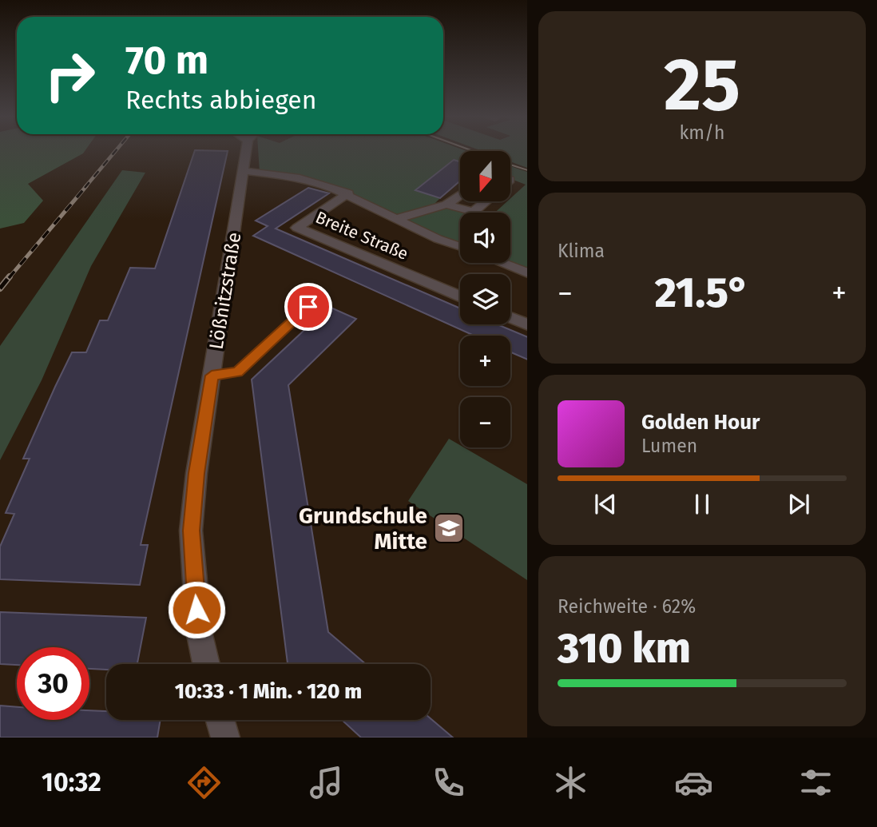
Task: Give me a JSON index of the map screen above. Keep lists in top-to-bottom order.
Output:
{
  "streets": {
    "street": ["Breite Straße", "Lößnitzstraße"]
  },
  "crossings": [
    ["Breite Straße", "Lößnitzstraße"]
  ],
  "places": {
    "school or university": ["Grundschule Mitte"]
  },
  "north": "bottom",
  "page": {
    "tile": [
      ["25", "km/h"],
      "Klima",
      ["Reichweite · 62%", "310 km"]
    ],
    "turn": ["70 m", "Rechts abbiegen"],
    "map_buttons": ["+", "−"],
    "heat": ["−", "21.5°", "+"],
    "song": ["Golden Hour", "Lumen"],
    "limit": "30",
    "trip": "10:33 · 1 Min. · 120 m",
    "tabs": "10:32"
  }
}
